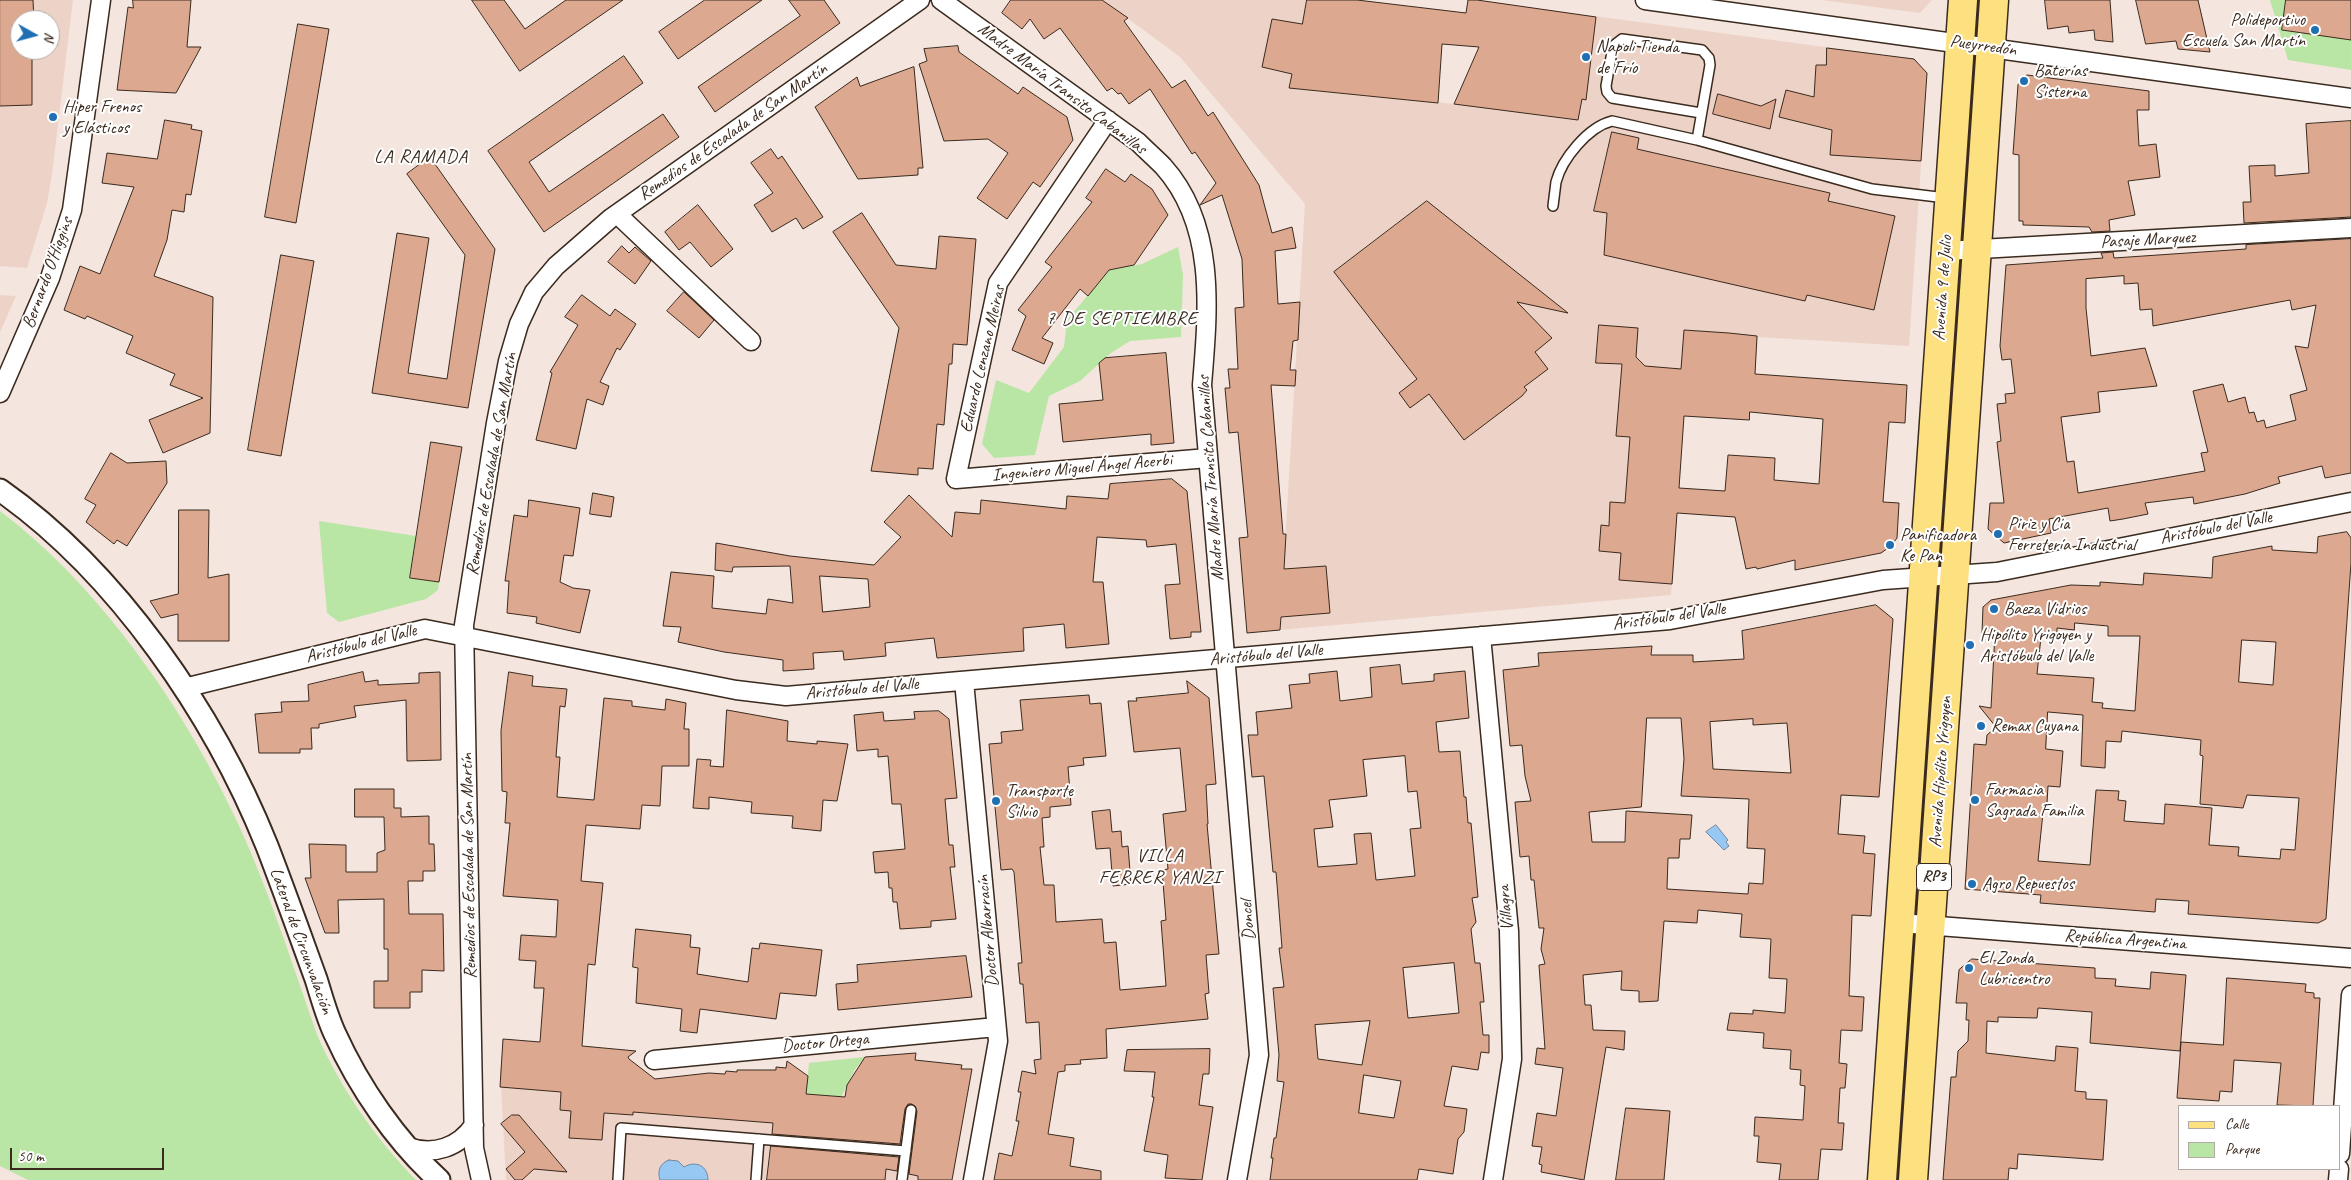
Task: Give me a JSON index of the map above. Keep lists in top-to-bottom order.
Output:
{
  "streets": {
    "main road": ["Avenida 9 de Julio", "Avenida Hipólito Yrigoyen", "RP3"],
    "street": [
      "Pueyrredón",
      "Madre María Transito Cabanillas",
      "Remedios de Escalada de San Martín",
      "Pasaje Marquez",
      "Bernardo O'Higgins",
      "Eduardo Lenzano Meiras",
      "Ingeniero Miguel Ángel Acerbi",
      "Aristóbulo del Valle",
      "Villagra",
      "Doncel",
      "Doctor Albarracín",
      "República Argentina",
      "Lateral de Circunvalación",
      "Doctor Ortega"
    ]
  },
  "crossings": [
    ["Pueyrredón", "Avenida 9 de Julio"],
    ["Madre María Transito Cabanillas", "Eduardo Lenzano Meiras"],
    ["Madre María Transito Cabanillas", "Ingeniero Miguel Ángel Acerbi"],
    ["Madre María Transito Cabanillas", "Aristóbulo del Valle"],
    ["Madre María Transito Cabanillas", "Doncel"],
    ["Remedios de Escalada de San Martín", "Aristóbulo del Valle"],
    ["Pasaje Marquez", "Avenida 9 de Julio"],
    ["Avenida 9 de Julio", "Aristóbulo del Valle"],
    ["Avenida 9 de Julio", "Avenida Hipólito Yrigoyen"],
    ["Eduardo Lenzano Meiras", "Ingeniero Miguel Ángel Acerbi"],
    ["Aristóbulo del Valle", "Avenida Hipólito Yrigoyen"],
    ["Aristóbulo del Valle", "Villagra"],
    ["Aristóbulo del Valle", "Doncel"],
    ["Aristóbulo del Valle", "Doctor Albarracín"],
    ["Aristóbulo del Valle", "Lateral de Circunvalación"],
    ["Avenida Hipólito Yrigoyen", "República Argentina"],
    ["Doctor Albarracín", "Doctor Ortega"]
  ],
  "districts": ["LA RAMADA", "7 DE SEPTIEMBRE", "VILLA FERRER YANZI"],
  "places": [
    "Polideportivo Escuela San Martín",
    "Napoli Tienda de Frío",
    "Baterías Sisterna",
    "Hiper Frenos y Elásticos",
    "Piriz y Cia Ferretería Industrial",
    "Panificadora Ke Pan",
    "Baeza Vidrios",
    "Hipólito Yrigoyen y Aristóbulo del Valle",
    "Remax Cuyana",
    "Farmacia Sagrada Familia",
    "Transporte Silvio",
    "Agro Repuestos",
    "El Zonda Lubricentro"
  ],
  "legend": ["Calle", "Parque"],
  "scale_bar": "50 m",
  "north": "right"
}
